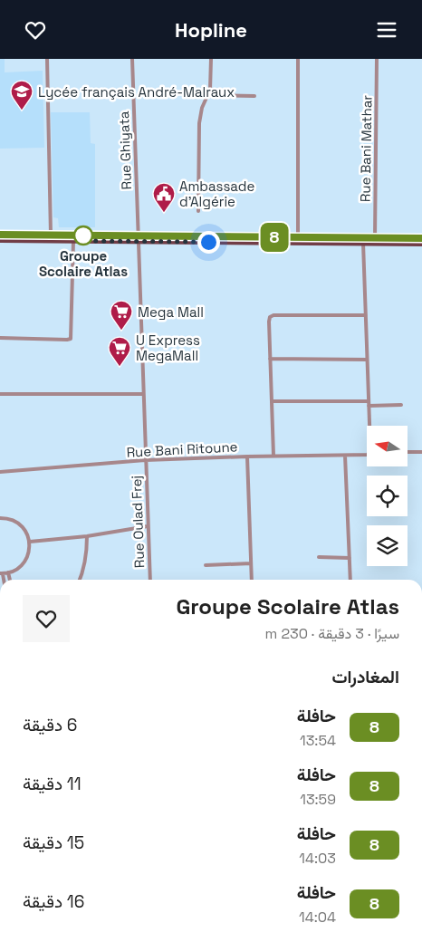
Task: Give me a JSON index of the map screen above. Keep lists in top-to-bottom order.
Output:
{
  "streets": {
    "street": [
      "Rue Bani Mathar",
      "Rue Ghiyata",
      "Rue Bani Ritoune",
      "Rue Oulad Frej"
    ]
  },
  "crossings": [
    ["Rue Ghiyata", "Rue Oulad Frej"],
    ["Rue Bani Ritoune", "Rue Oulad Frej"]
  ],
  "places": {
    "school or university": ["Lycée français André-Malraux"],
    "public building": ["Ambassade d'Algérie"],
    "other": ["Groupe Scolaire Atlas"],
    "supermarket": ["Mega Mall", "U Express MegaMall"]
  },
  "lines": ["bus line 8"],
  "north": "left",
  "page": {
    "header": "Hopline",
    "on_map": "8",
    "heading": [
      ["Groupe Scolaire Atlas", "سيرًا · 3 دقيقة · 230 m"],
      "المغادرات"
    ],
    "list": [
      {
        "mark": "8",
        "name": "حافلة",
        "note": "13:54",
        "value": "6 دقيقة"
      },
      {
        "mark": "8",
        "name": "حافلة",
        "note": "13:59",
        "value": "11 دقيقة"
      },
      {
        "mark": "8",
        "name": "حافلة",
        "note": "14:03",
        "value": "15 دقيقة"
      },
      {
        "mark": "8",
        "name": "حافلة",
        "note": "14:04",
        "value": "16 دقيقة"
      }
    ]
  }
}
